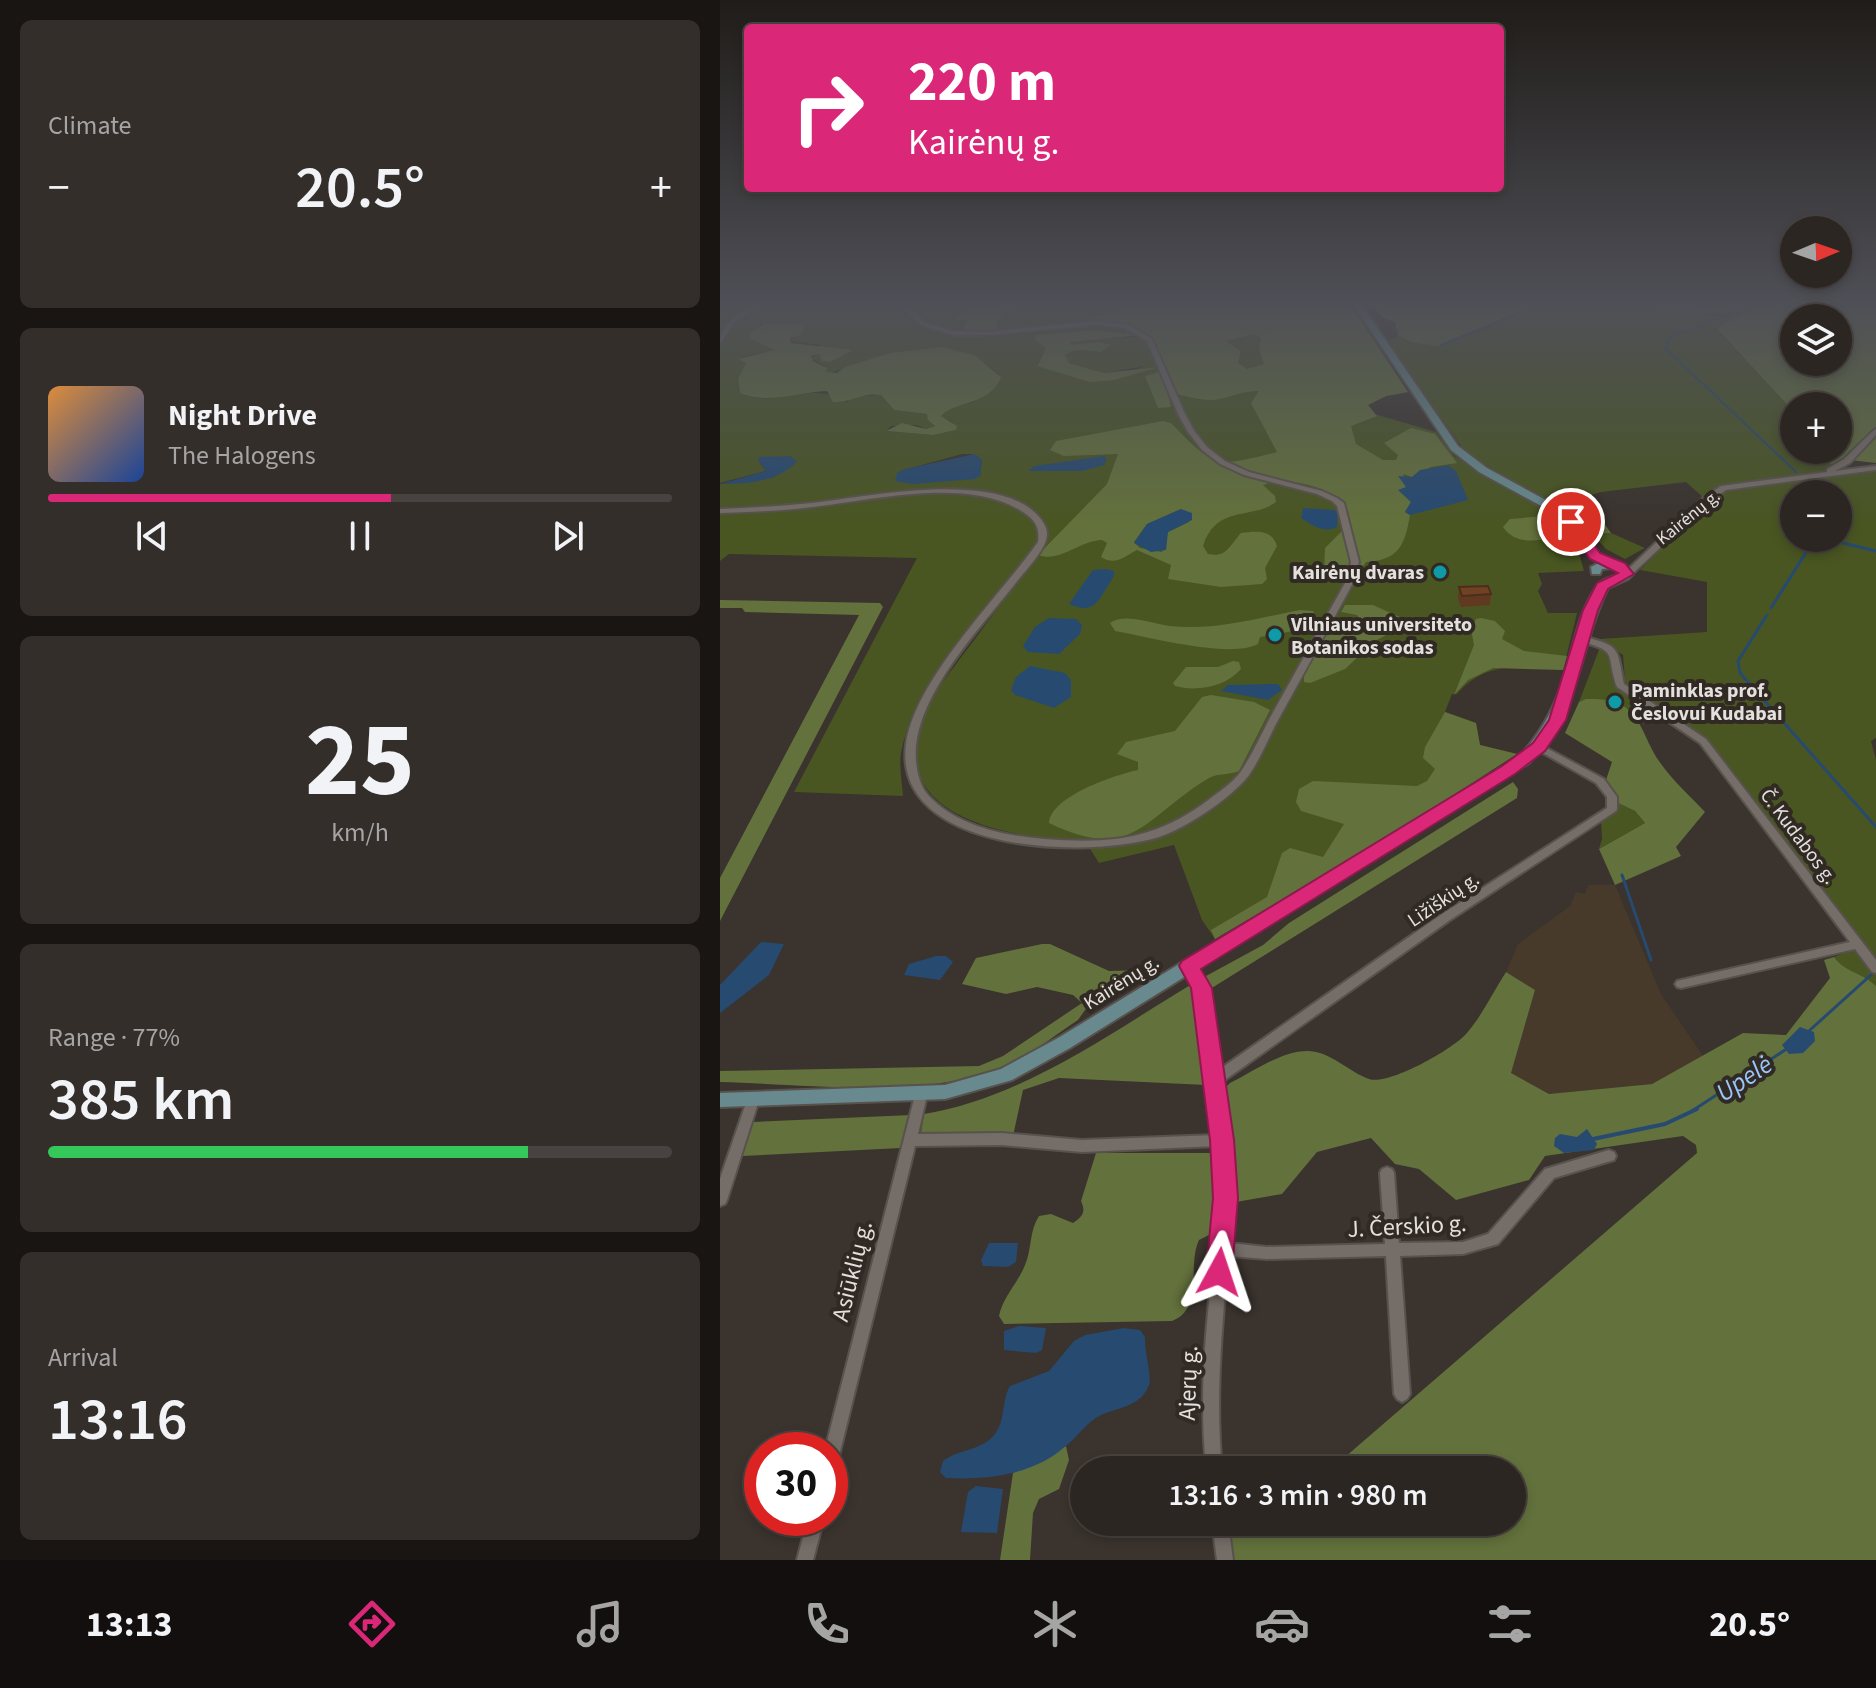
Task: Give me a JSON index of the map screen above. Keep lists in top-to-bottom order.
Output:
{
  "streets": {
    "main road": ["Kairėnų g."],
    "street": [
      "Č. Kudabos g.",
      "Ližiškių g.",
      "J. Čerskio g.",
      "Asiūklių g.",
      "Ajerų g."
    ]
  },
  "crossings": [
    ["Kairėnų g.", "Č. Kudabos g."],
    ["Kairėnų g.", "Ližiškių g."],
    ["Kairėnų g.", "Asiūklių g."],
    ["Kairėnų g.", "Ajerų g."],
    ["Ližiškių g.", "Ajerų g."],
    ["J. Čerskio g.", "Ajerų g."]
  ],
  "water": ["Upelė"],
  "places": ["Kairėnų dvaras", "Vilniaus universiteto Botanikos sodas", "Paminklas prof. Česlovui Kudabai"],
  "north": "right",
  "page": {
    "tile": [
      "Climate",
      ["25", "km/h"],
      ["Range · 77%", "385 km"],
      ["Arrival", "13:16"]
    ],
    "turn": ["220 m", "Kairėnų g."],
    "heat": ["−", "20.5°", "+"],
    "map_buttons": ["+", "−"],
    "song": ["Night Drive", "The Halogens"],
    "limit": "30",
    "trip": "13:16 · 3 min · 980 m",
    "tabs": ["13:13", "20.5°"]
  }
}
